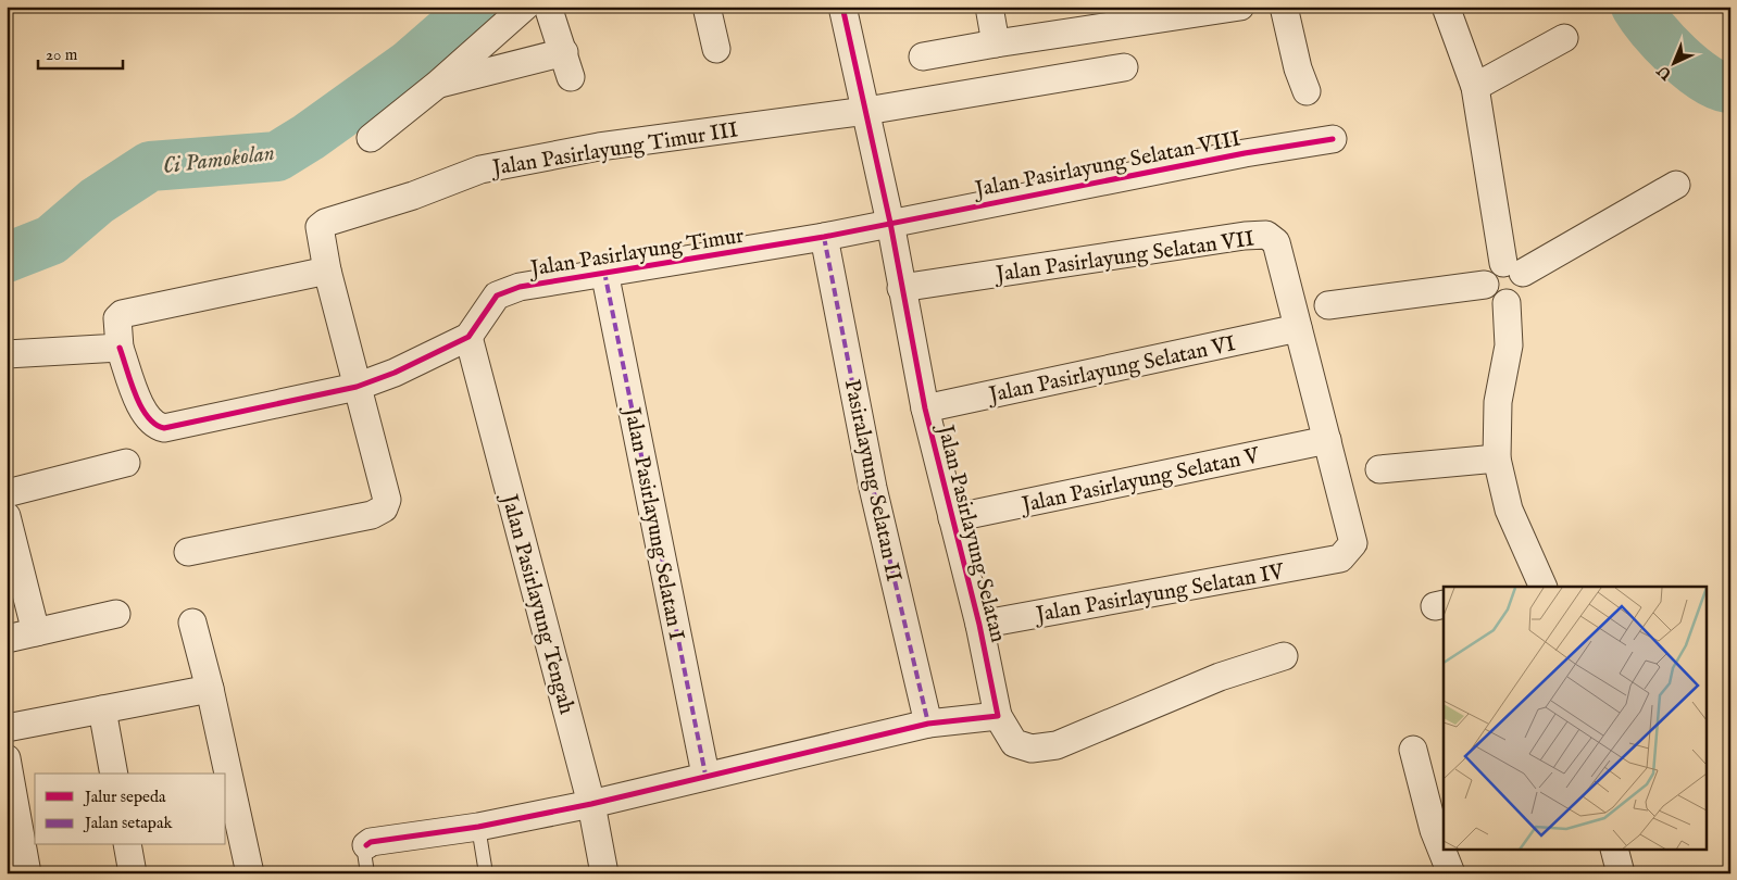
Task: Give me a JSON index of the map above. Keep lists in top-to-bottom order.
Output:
{
  "streets": {
    "street": [
      "Jalan Pasirlayung Timur III",
      "Jalan Pasirlayung Selatan VIII",
      "Jalan Pasirlayung Timur",
      "Jalan Pasirlayung Selatan VII",
      "Jalan Pasirlayung Selatan VI",
      "Jalan Pasirlayung Selatan V",
      "Pasiralayung Selatan II",
      "Jalan Pasirlayung Selatan I",
      "Jalan Pasirlayung Selatan",
      "Jalan Pasirlayung Selatan IV",
      "Jalan Pasirlayung Tengah"
    ]
  },
  "crossings": [
    ["Jalan Pasirlayung Timur III", "Jalan Pasirlayung Selatan"],
    ["Jalan Pasirlayung Selatan VIII", "Jalan Pasirlayung Timur"],
    ["Jalan Pasirlayung Selatan VIII", "Jalan Pasirlayung Selatan"],
    ["Jalan Pasirlayung Timur", "Pasiralayung Selatan II"],
    ["Jalan Pasirlayung Timur", "Jalan Pasirlayung Selatan I"],
    ["Jalan Pasirlayung Timur", "Jalan Pasirlayung Selatan"],
    ["Jalan Pasirlayung Timur", "Jalan Pasirlayung Tengah"],
    ["Jalan Pasirlayung Selatan VII", "Jalan Pasirlayung Selatan VI"],
    ["Jalan Pasirlayung Selatan VII", "Jalan Pasirlayung Selatan V"],
    ["Jalan Pasirlayung Selatan VII", "Jalan Pasirlayung Selatan"],
    ["Jalan Pasirlayung Selatan VII", "Jalan Pasirlayung Selatan IV"],
    ["Jalan Pasirlayung Selatan VI", "Jalan Pasirlayung Selatan"],
    ["Jalan Pasirlayung Selatan V", "Jalan Pasirlayung Selatan"],
    ["Jalan Pasirlayung Selatan", "Jalan Pasirlayung Selatan IV"]
  ],
  "water": ["Ci Pamokolan"],
  "legend": ["Jalur sepeda", "Jalan setapak"],
  "scale_bar": "20 m",
  "north": "bottom left"
}
